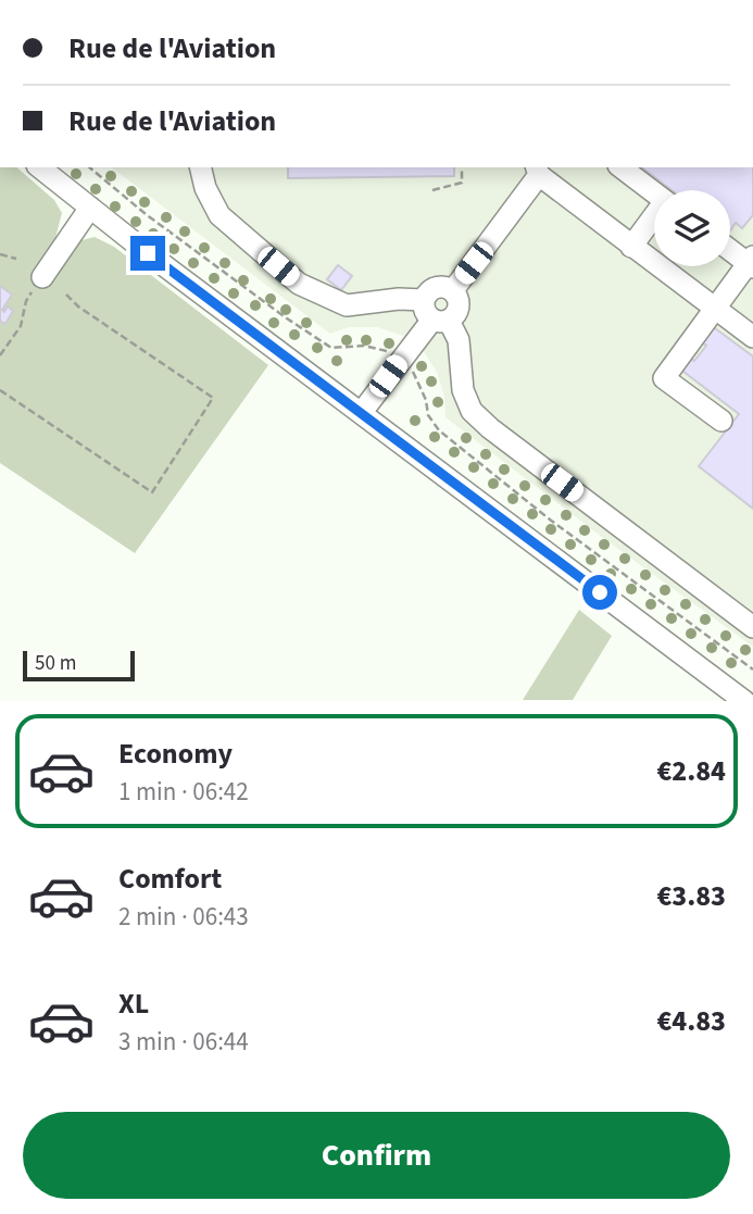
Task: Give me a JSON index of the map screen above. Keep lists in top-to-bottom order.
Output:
{
  "scale_bar": "50 m",
  "page": {
    "banner": ["Rue de l'Aviation", "Rue de l'Aviation"],
    "scale": "50 m",
    "list": [
      {
        "name": "Economy",
        "note": "1 min · 06:42",
        "value": "€2.84"
      },
      {
        "name": "Comfort",
        "note": "2 min · 06:43",
        "value": "€3.83"
      },
      {
        "name": "XL",
        "note": "3 min · 06:44",
        "value": "€4.83"
      }
    ],
    "buttons": "Confirm"
  }
}
